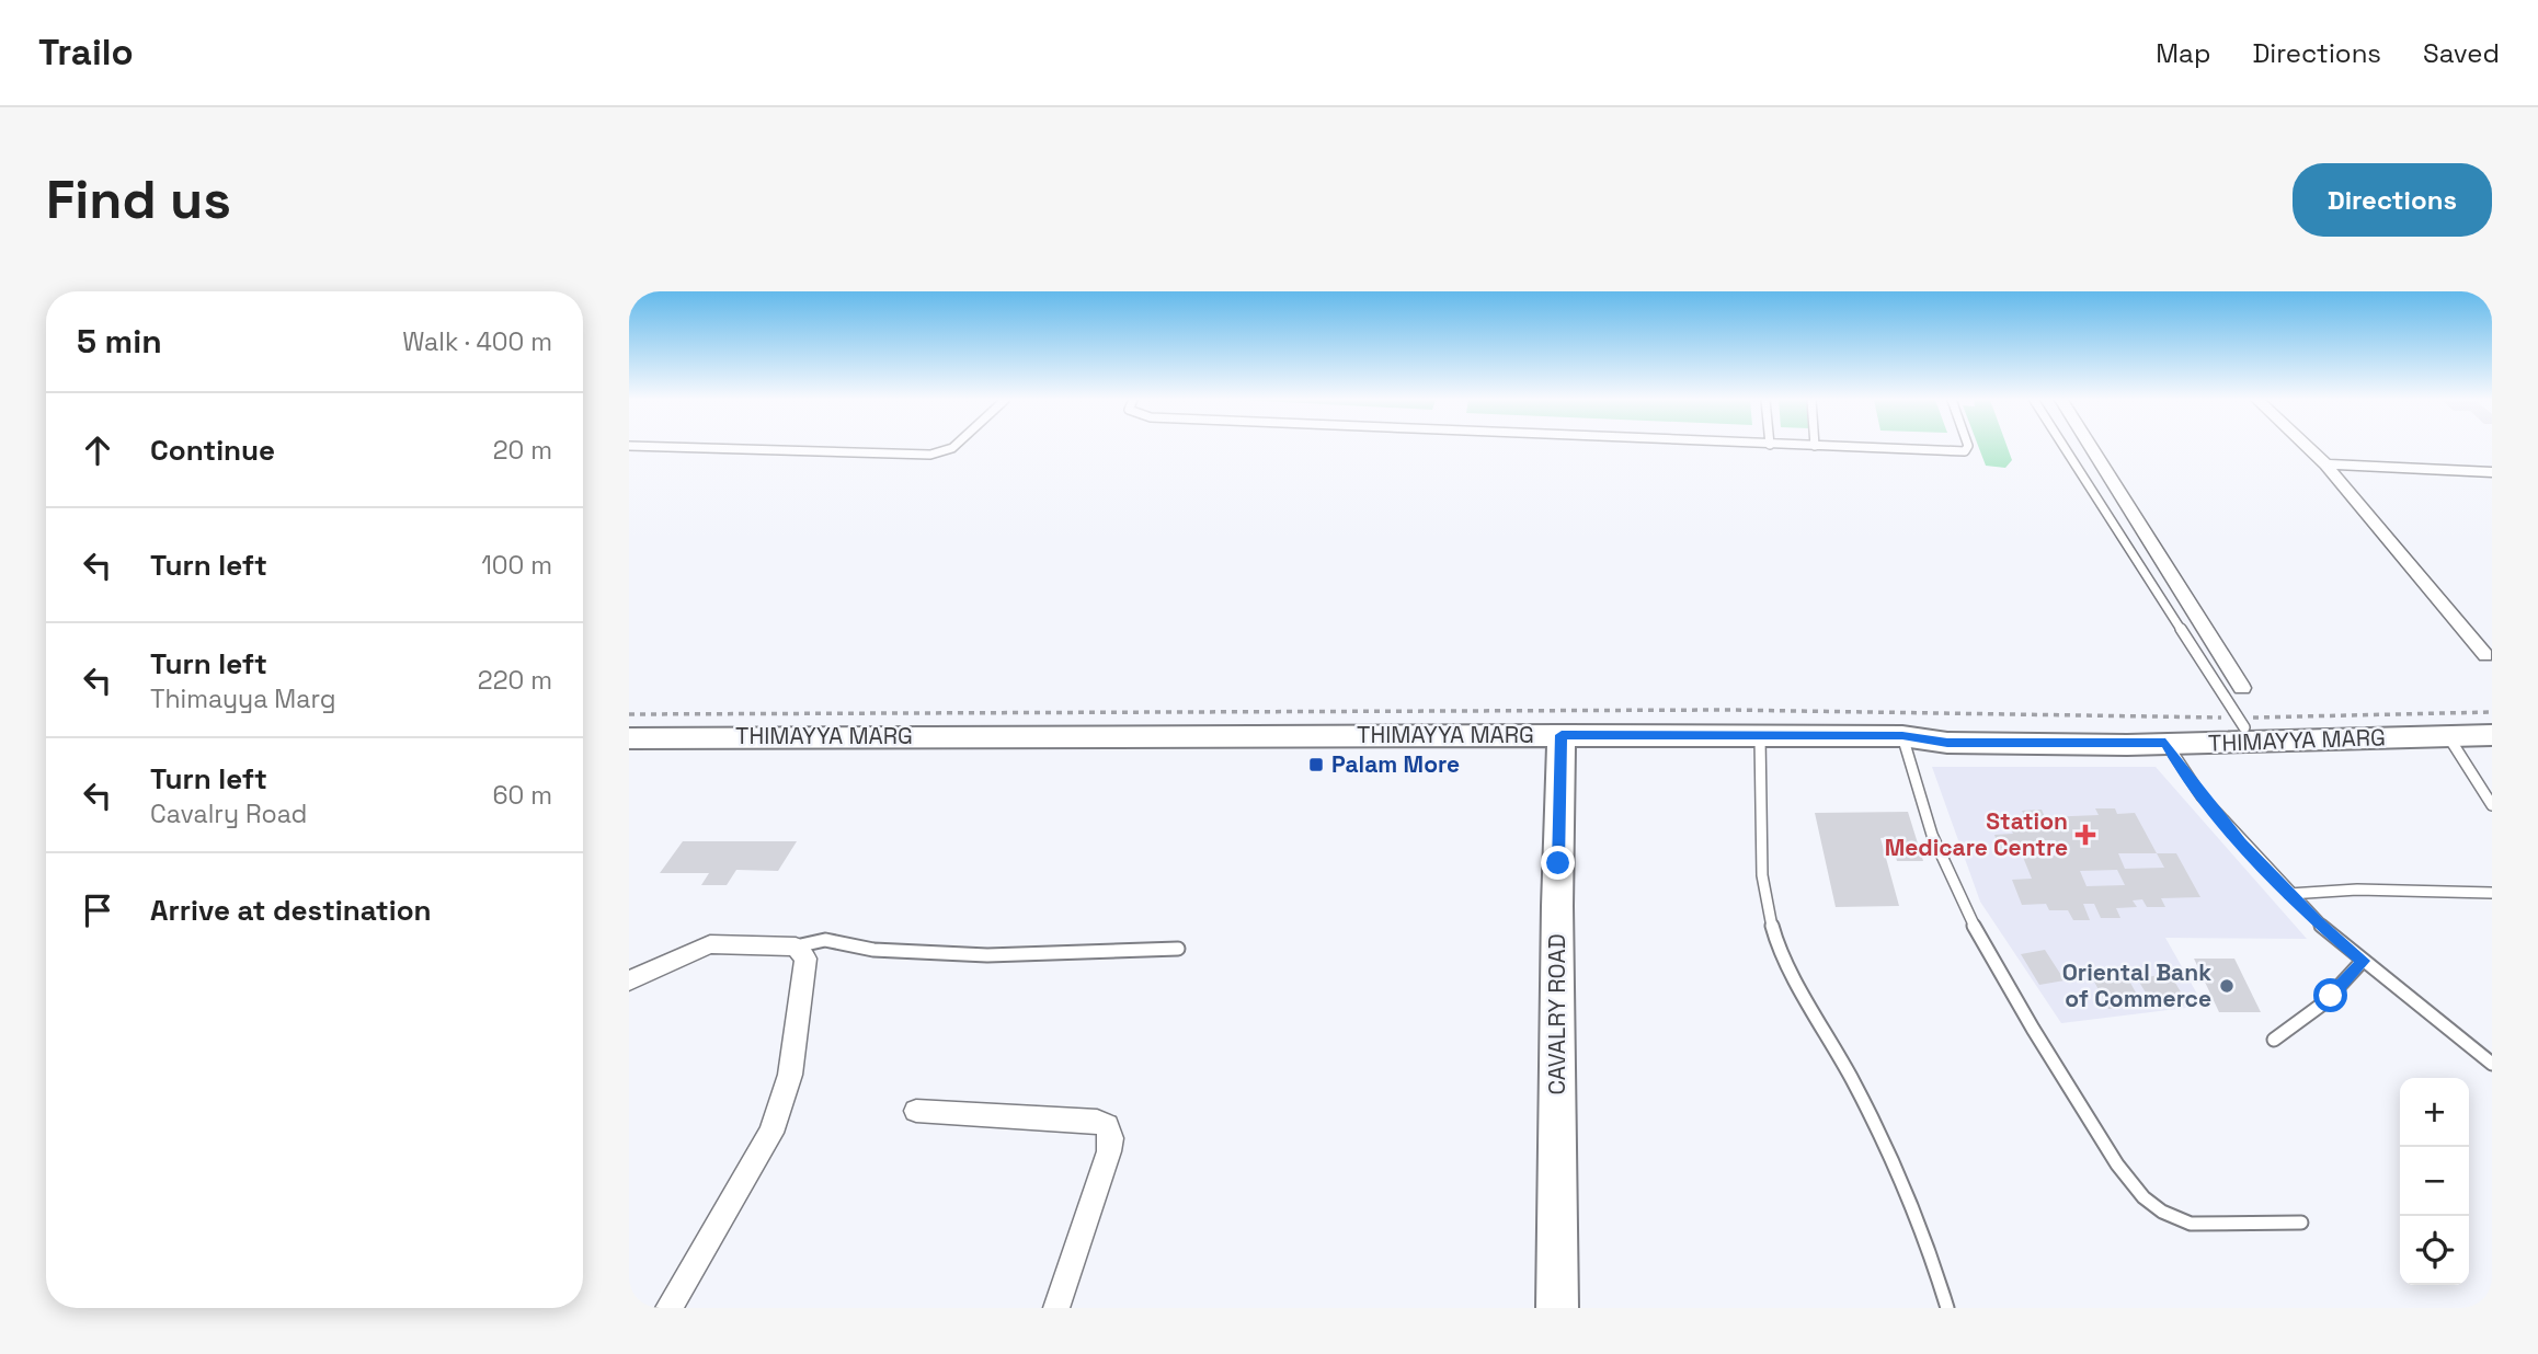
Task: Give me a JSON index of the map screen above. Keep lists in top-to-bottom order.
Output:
{
  "streets": {
    "street": ["THIMAYYA MARG", "CAVALRY ROAD"]
  },
  "crossings": [
    ["THIMAYYA MARG", "CAVALRY ROAD"]
  ],
  "places": {
    "transit": ["Palam More"],
    "health": ["Station Medicare Centre"],
    "other": ["Oriental Bank of Commerce"]
  },
  "page": {
    "header": "Trailo",
    "nav": ["Map", "Directions", "Saved"],
    "buttons": "Directions",
    "title": "Find us",
    "heading": ["5 min", "Walk · 400 m"],
    "list": [
      ["Continue", "20 m"],
      ["Turn left", "100 m"],
      ["Turn left", "Thimayya Marg", "220 m"],
      ["Turn left", "Cavalry Road", "60 m"],
      "Arrive at destination"
    ],
    "map_buttons": ["+", "−"]
  }
}
